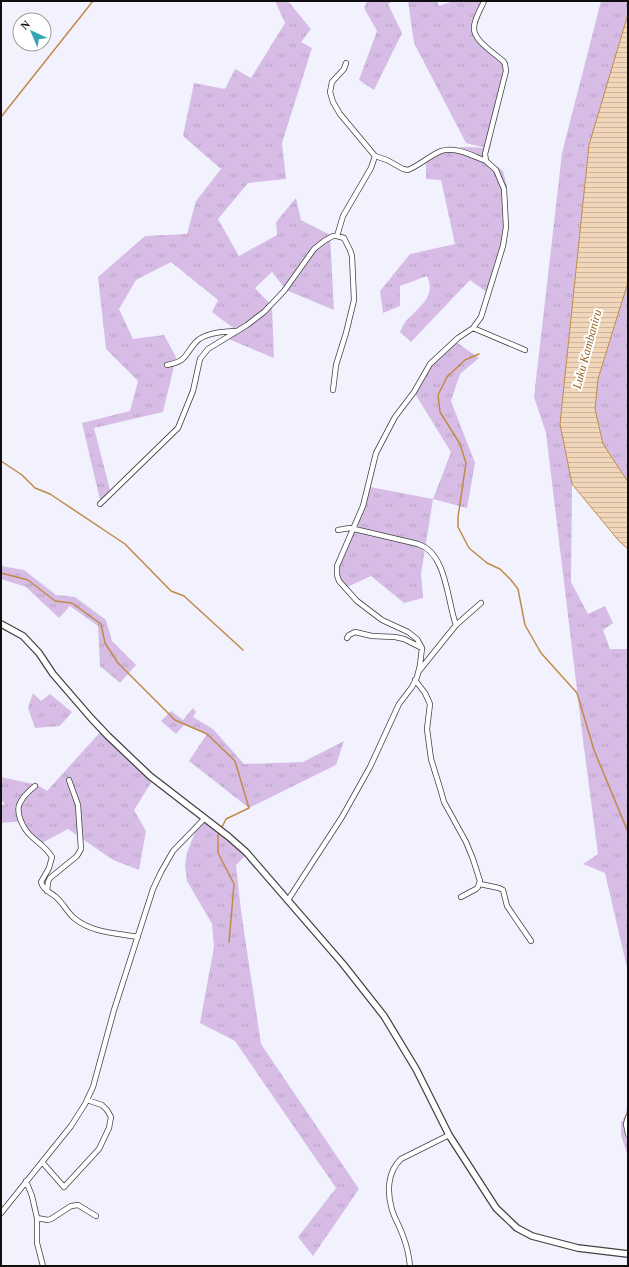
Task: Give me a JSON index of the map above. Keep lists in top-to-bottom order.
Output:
{
  "water": ["Luku Kambaniru"],
  "north": "top left"
}
